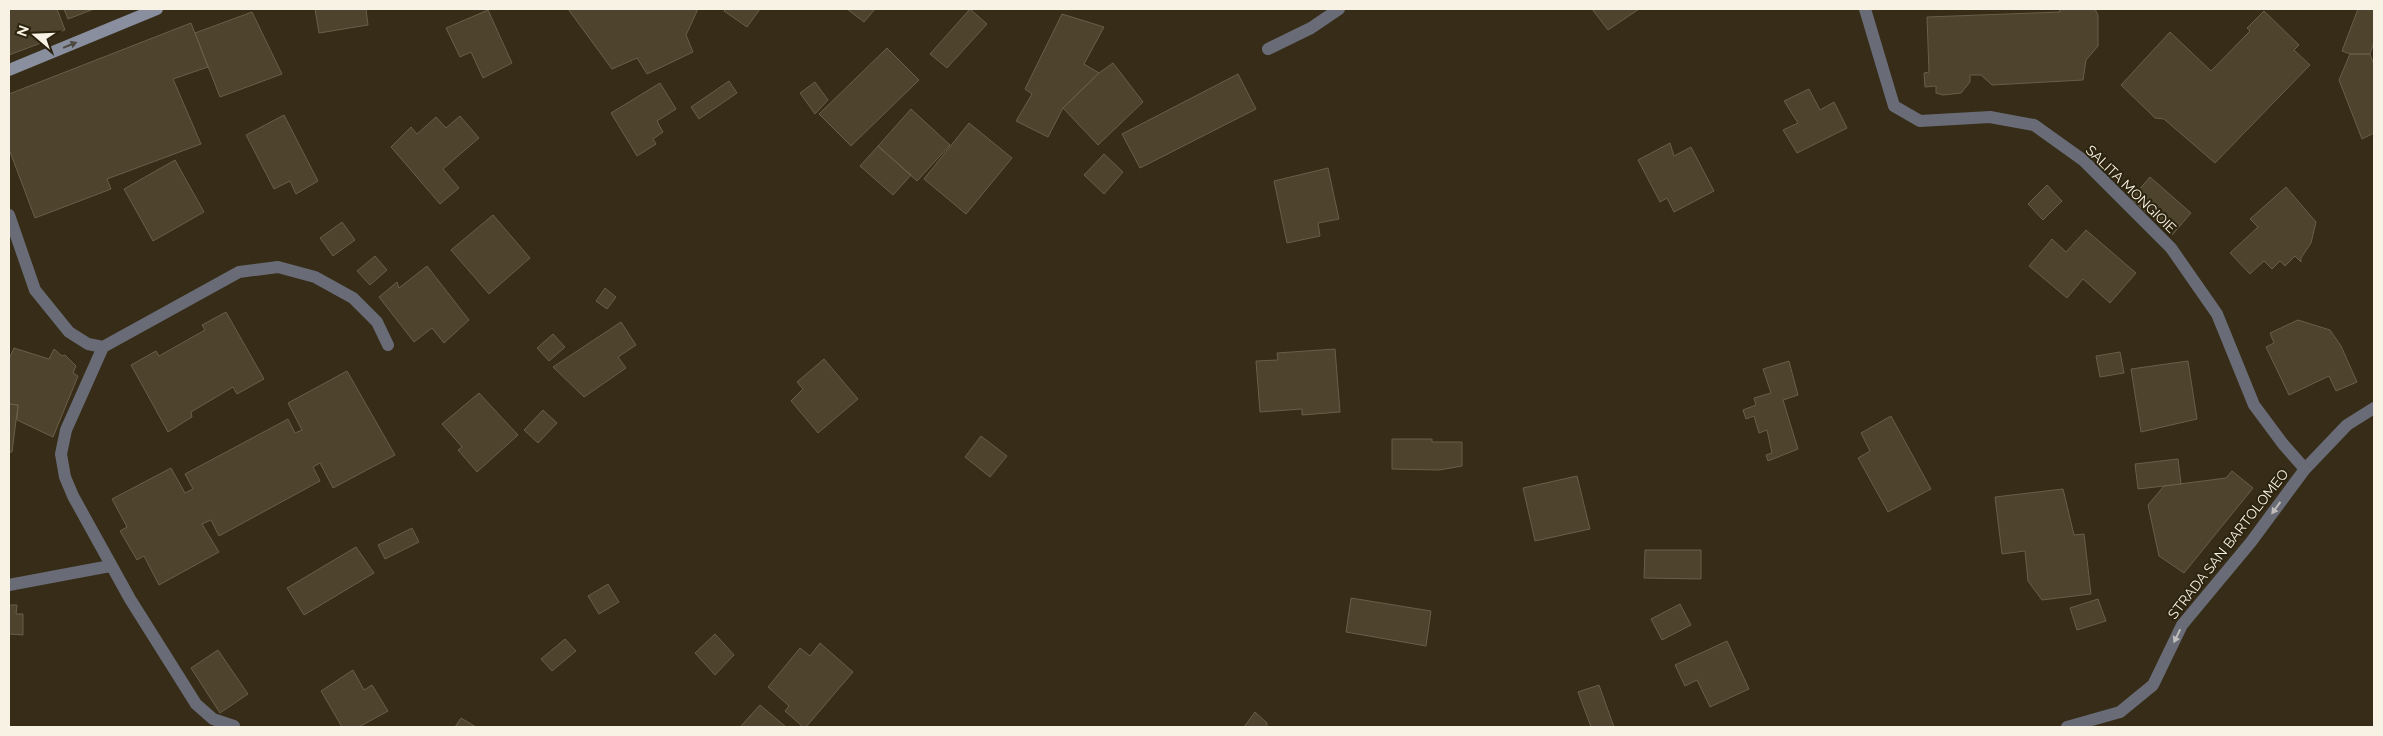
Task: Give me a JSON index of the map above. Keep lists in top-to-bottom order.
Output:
{
  "streets": {
    "street": ["SALITA MONGIOIE", "STRADA SAN BARTOLOMEO"]
  },
  "crossings": [
    ["SALITA MONGIOIE", "STRADA SAN BARTOLOMEO"]
  ],
  "one_way": ["STRADA SAN BARTOLOMEO"],
  "north": "left"
}
